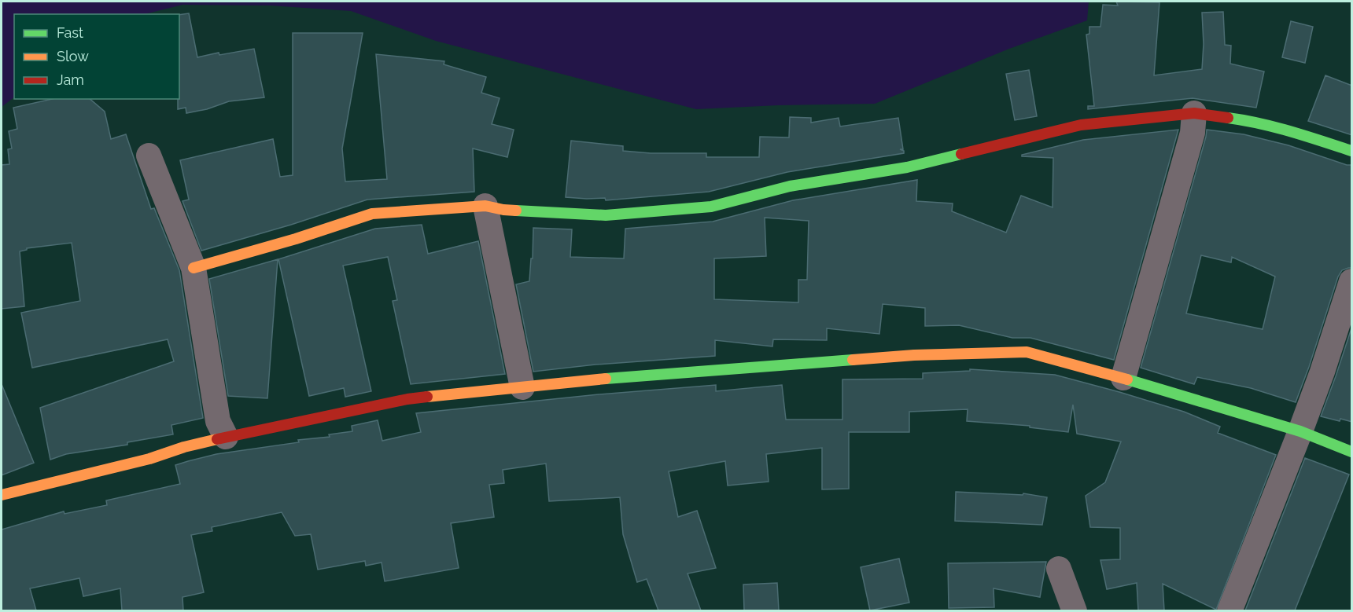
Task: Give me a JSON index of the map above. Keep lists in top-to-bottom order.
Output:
{
  "legend": ["Fast", "Slow", "Jam"]
}
